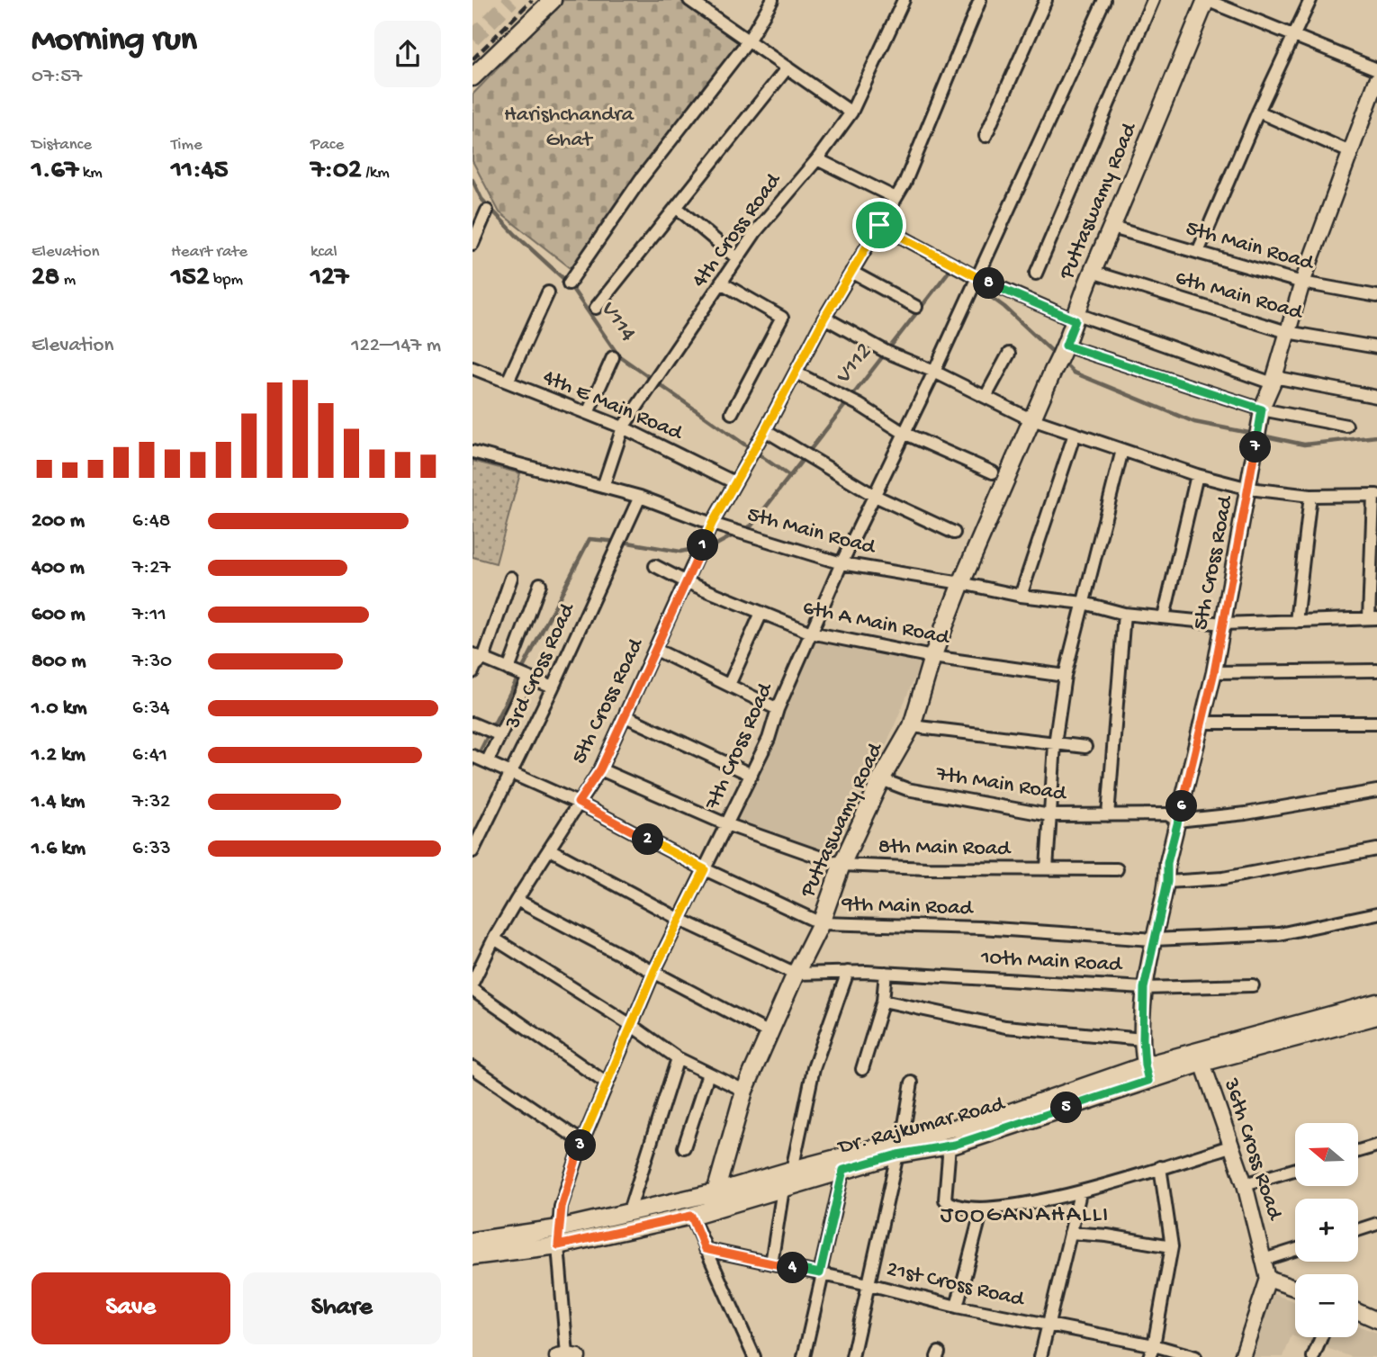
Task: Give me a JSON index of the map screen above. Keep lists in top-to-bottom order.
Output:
{
  "streets": {
    "main road": ["Puttaswamy Road", "Dr. Rajkumar Road"],
    "street": [
      "4th Cross Road",
      "5th Main Road",
      "6th Main Road",
      "4th E Main Road",
      "5th Cross Road",
      "6th A Main Road",
      "3rd Cross Road",
      "7th Cross Road",
      "7th Main Road",
      "8th Main Road",
      "9th Main Road",
      "10th Main Road",
      "36th Cross Road",
      "21st Cross Road"
    ]
  },
  "crossings": [
    ["Puttaswamy Road", "5th Main Road"],
    ["Puttaswamy Road", "6th Main Road"],
    ["Puttaswamy Road", "6th A Main Road"],
    ["Puttaswamy Road", "7th Main Road"],
    ["Puttaswamy Road", "8th Main Road"],
    ["Puttaswamy Road", "9th Main Road"],
    ["Puttaswamy Road", "10th Main Road"],
    ["Puttaswamy Road", "Dr. Rajkumar Road"],
    ["4th Cross Road", "5th Main Road"],
    ["4th Cross Road", "4th E Main Road"],
    ["5th Main Road", "5th Cross Road"],
    ["5th Main Road", "3rd Cross Road"],
    ["5th Main Road", "7th Cross Road"],
    ["6th Main Road", "5th Cross Road"],
    ["4th E Main Road", "5th Cross Road"],
    ["5th Cross Road", "6th A Main Road"],
    ["5th Cross Road", "7th Main Road"],
    ["5th Cross Road", "8th Main Road"],
    ["5th Cross Road", "9th Main Road"],
    ["5th Cross Road", "10th Main Road"],
    ["5th Cross Road", "Dr. Rajkumar Road"],
    ["6th A Main Road", "7th Cross Road"],
    ["3rd Cross Road", "9th Main Road"],
    ["7th Cross Road", "8th Main Road"],
    ["7th Cross Road", "9th Main Road"],
    ["7th Cross Road", "Dr. Rajkumar Road"],
    ["Dr. Rajkumar Road", "36th Cross Road"]
  ],
  "districts": ["JOOGANAHALLI"],
  "water": ["V114", "V112"],
  "parks": ["Harishchandra Ghat"],
  "north": "left",
  "page": {
    "heading": ["Morning run", "07:57"],
    "stats": [
      ["Distance", "1.67 km"],
      ["Time", "11:45"],
      ["Pace", "7:02 /km"],
      ["Elevation", "28 m"],
      ["Heart rate", "152 bpm"],
      ["kcal", "127"]
    ],
    "pins": [
      "8",
      "7",
      "1",
      "6",
      "2",
      "5",
      "3",
      "4"
    ],
    "chart": ["Elevation", "122–147 m"],
    "list": [
      {
        "name": "200 m",
        "note": "6:48"
      },
      {
        "name": "400 m",
        "note": "7:27"
      },
      {
        "name": "600 m",
        "note": "7:11"
      },
      {
        "name": "800 m",
        "note": "7:30"
      },
      {
        "name": "1.0 km",
        "note": "6:34"
      },
      {
        "name": "1.2 km",
        "note": "6:41"
      },
      {
        "name": "1.4 km",
        "note": "7:32"
      },
      {
        "name": "1.6 km",
        "note": "6:33"
      }
    ],
    "map_buttons": ["+", "−"],
    "buttons": ["Save", "Share"]
  }
}
